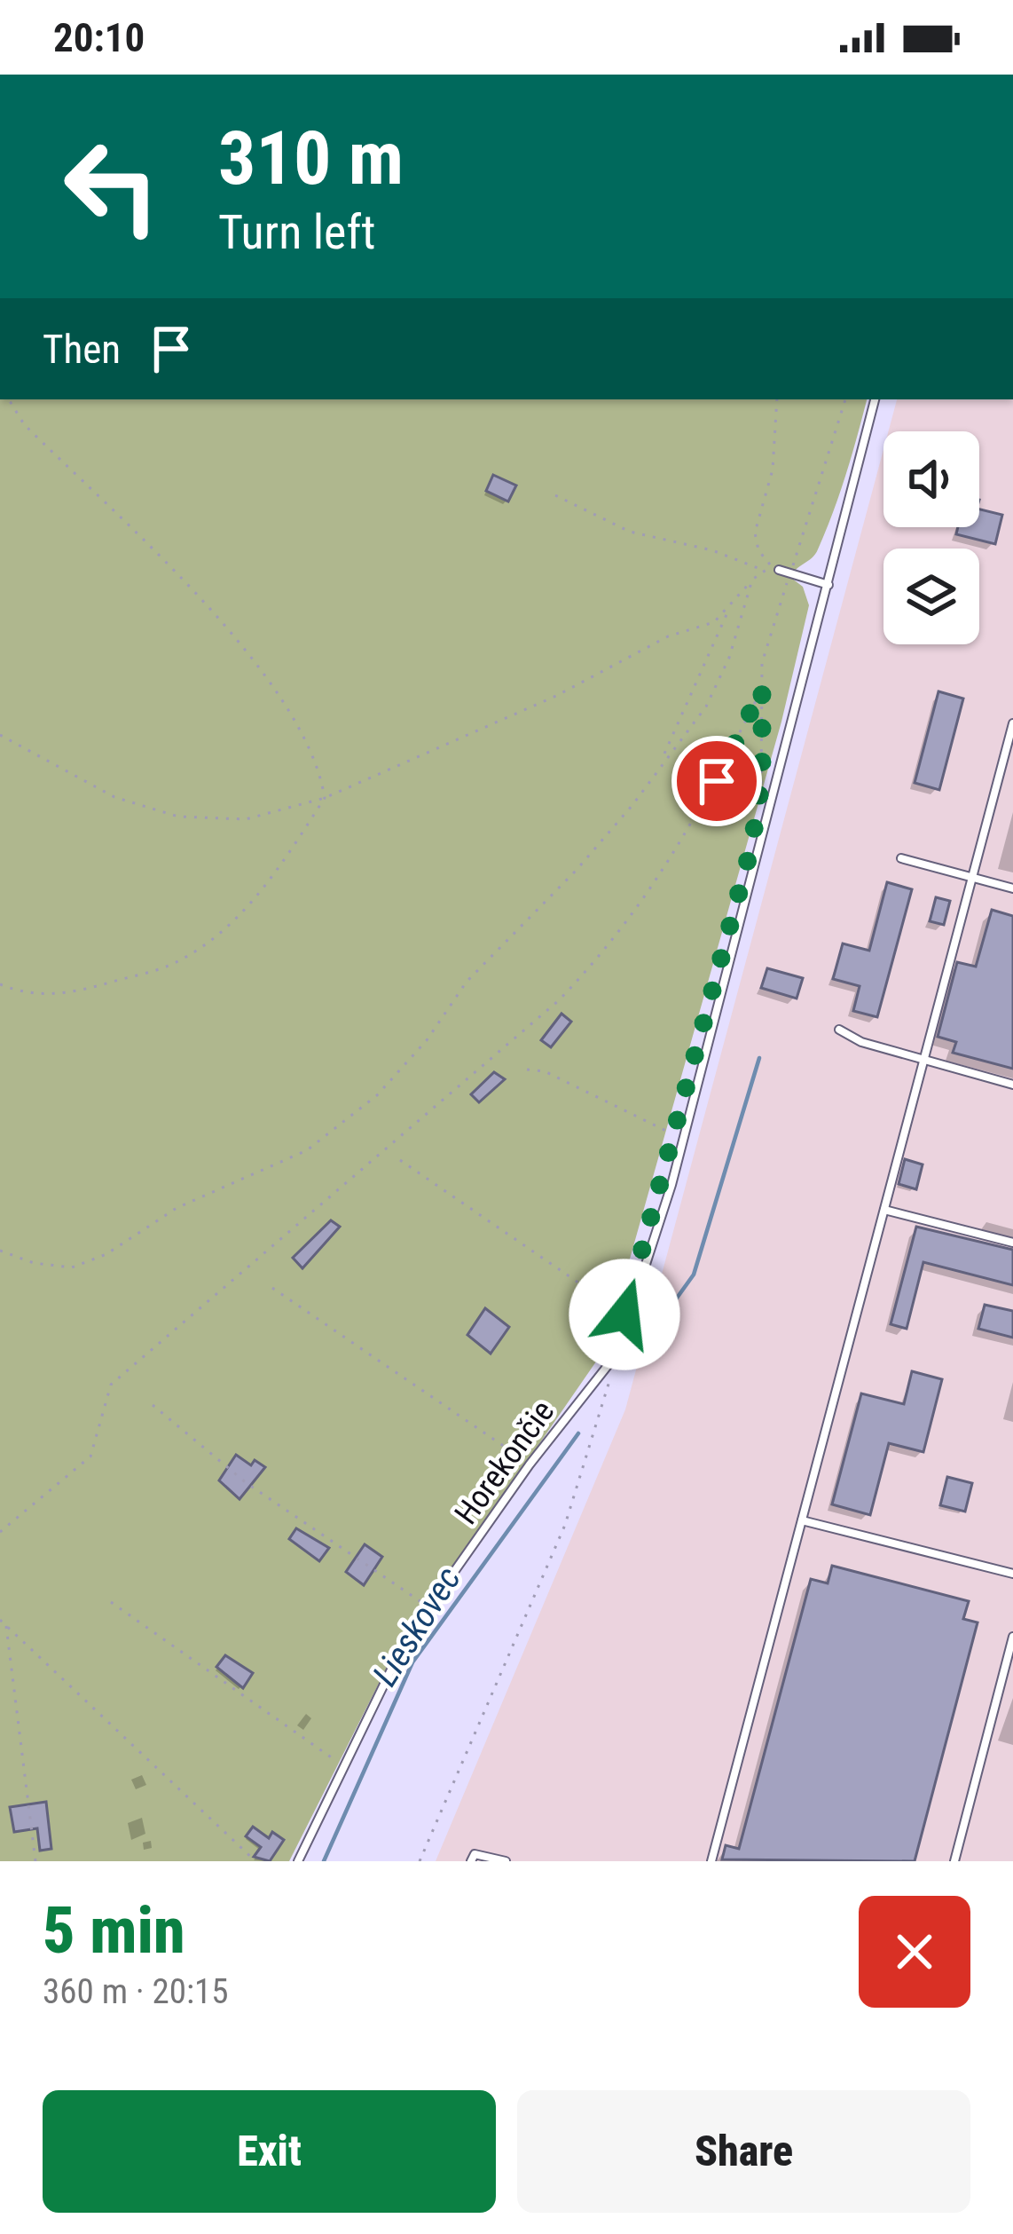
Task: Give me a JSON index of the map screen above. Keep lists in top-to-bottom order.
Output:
{
  "streets": {
    "lane": ["Horekončie"]
  },
  "water": ["Lieskovec"],
  "page": {
    "status": "20:10",
    "turn": ["310 m", "Turn left"],
    "then": "Then",
    "heading": ["5 min", "360 m · 20:15"],
    "buttons": ["Exit", "Share"]
  }
}
